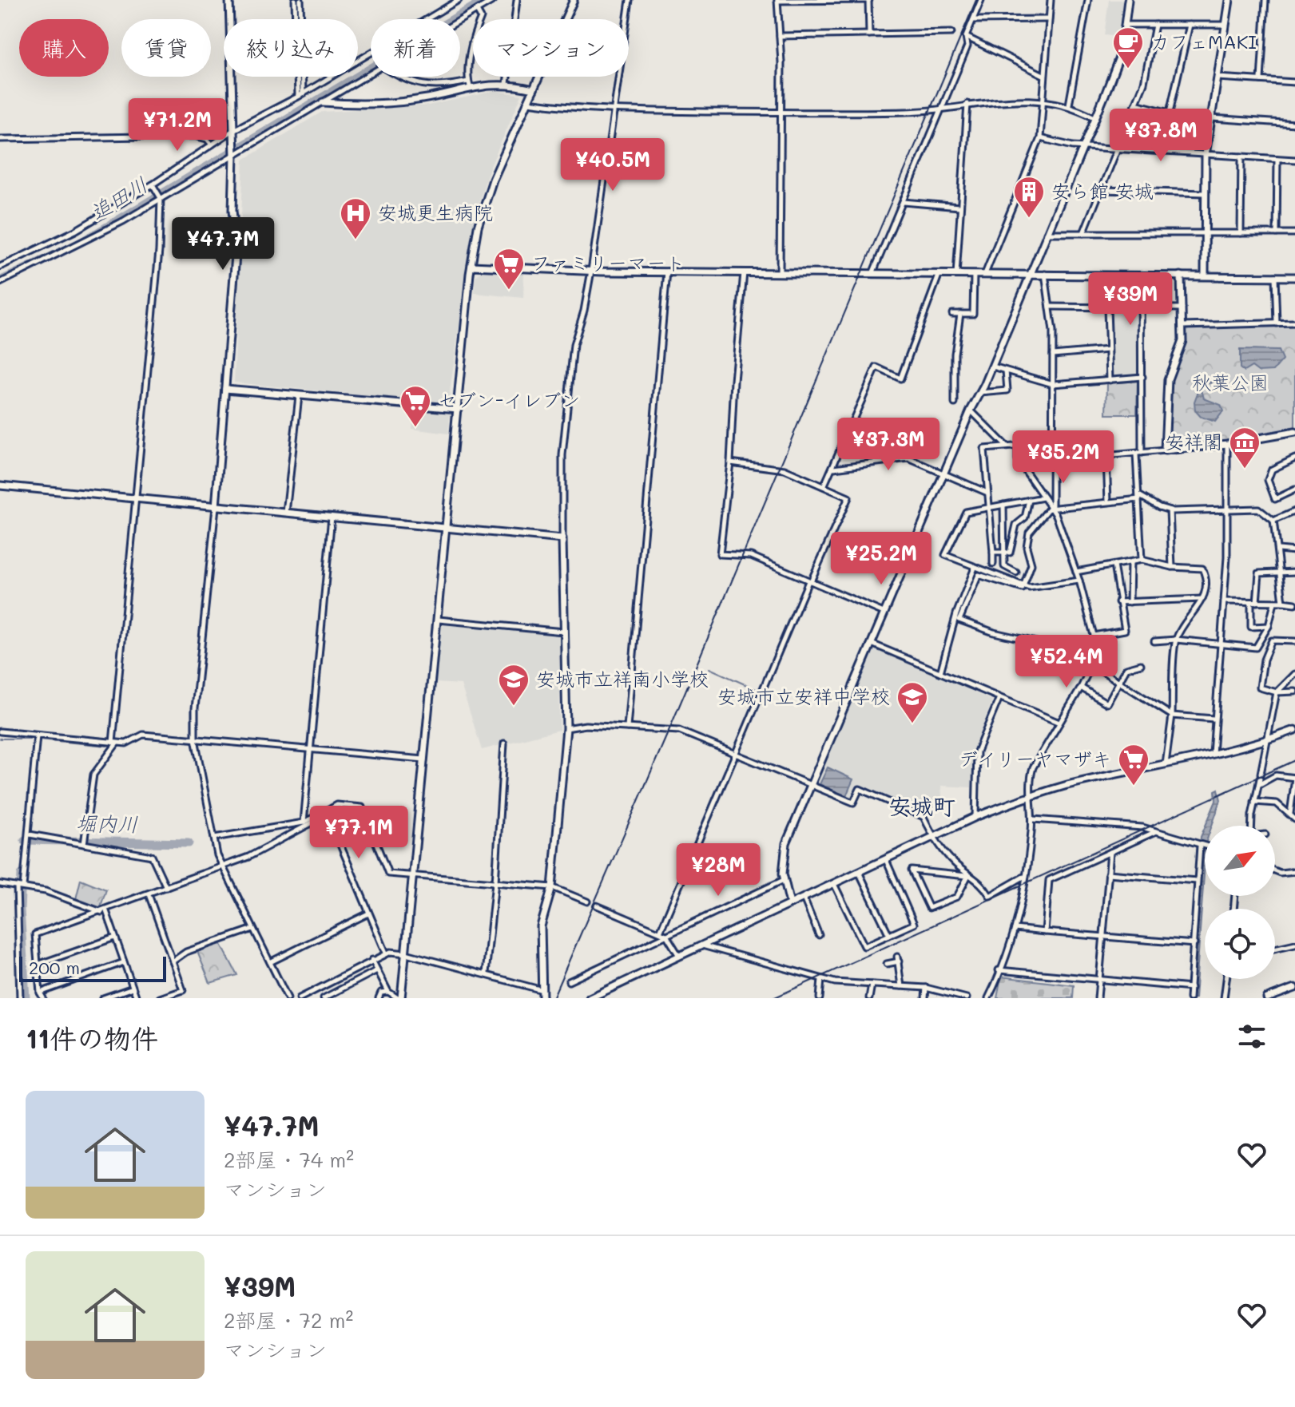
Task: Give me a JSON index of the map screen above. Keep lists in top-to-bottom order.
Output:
{
  "districts": ["安城町"],
  "water": ["追田川", "堀内川"],
  "parks": ["秋葉公園"],
  "places": {
    "cafe": ["カフェMAKI"],
    "building": ["安ら館 安城"],
    "hospital": ["安城更生病院"],
    "supermarket": ["ファミリーマート", "セブン-イレブン", "デイリーヤマザキ"],
    "museum": ["安祥閣"],
    "school or university": ["安城市立祥南小学校", "安城市立安祥中学校"]
  },
  "scale_bar": "200 m",
  "north": "top right",
  "page": {
    "chip": [
      "購入",
      "賃貸",
      "絞り込み",
      "新着",
      "マンション"
    ],
    "price": [
      "¥71.2M",
      "¥37.8M",
      "¥40.5M",
      "¥47.7M",
      "¥39M",
      "¥37.3M",
      "¥35.2M",
      "¥25.2M",
      "¥52.4M",
      "¥77.1M",
      "¥28M"
    ],
    "scale": "200 m",
    "heading": "11件の物件",
    "list": [
      {
        "name": "¥47.7M",
        "note": "2部屋 · 74 m² · マンション"
      },
      {
        "name": "¥39M",
        "note": "2部屋 · 72 m² · マンション"
      }
    ]
  }
}
